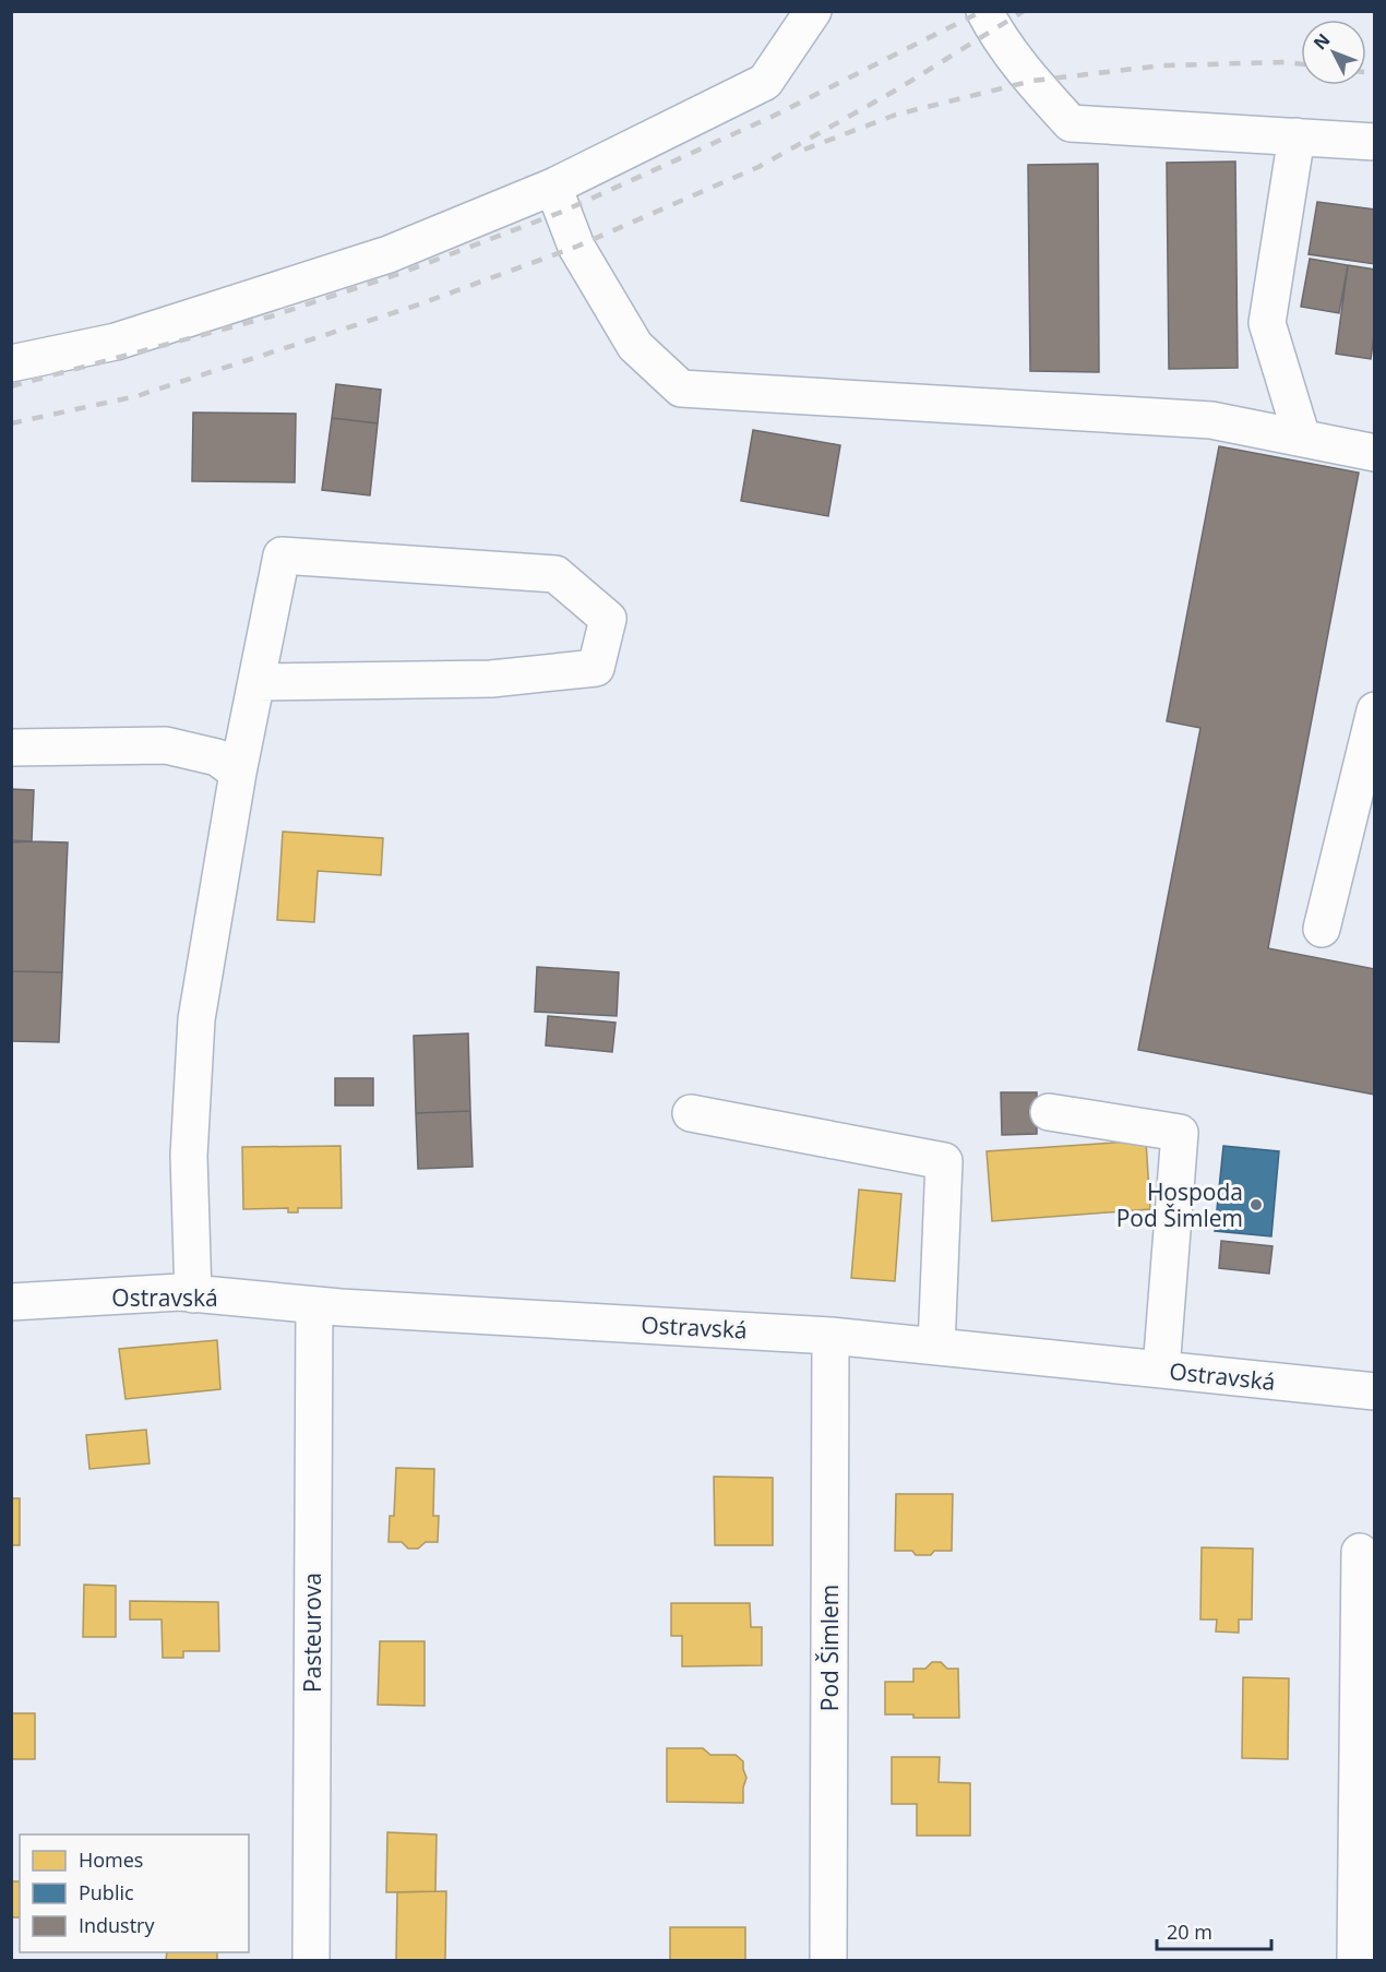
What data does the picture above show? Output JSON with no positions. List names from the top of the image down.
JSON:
{
  "streets": {
    "street": ["Ostravská", "Pasteurova", "Pod Šimlem"]
  },
  "crossings": [
    ["Ostravská", "Pasteurova"],
    ["Ostravská", "Pod Šimlem"]
  ],
  "places": ["Hospoda Pod Šimlem"],
  "legend": ["Homes", "Public", "Industry"],
  "scale_bar": "20 m",
  "north": "top left"
}
